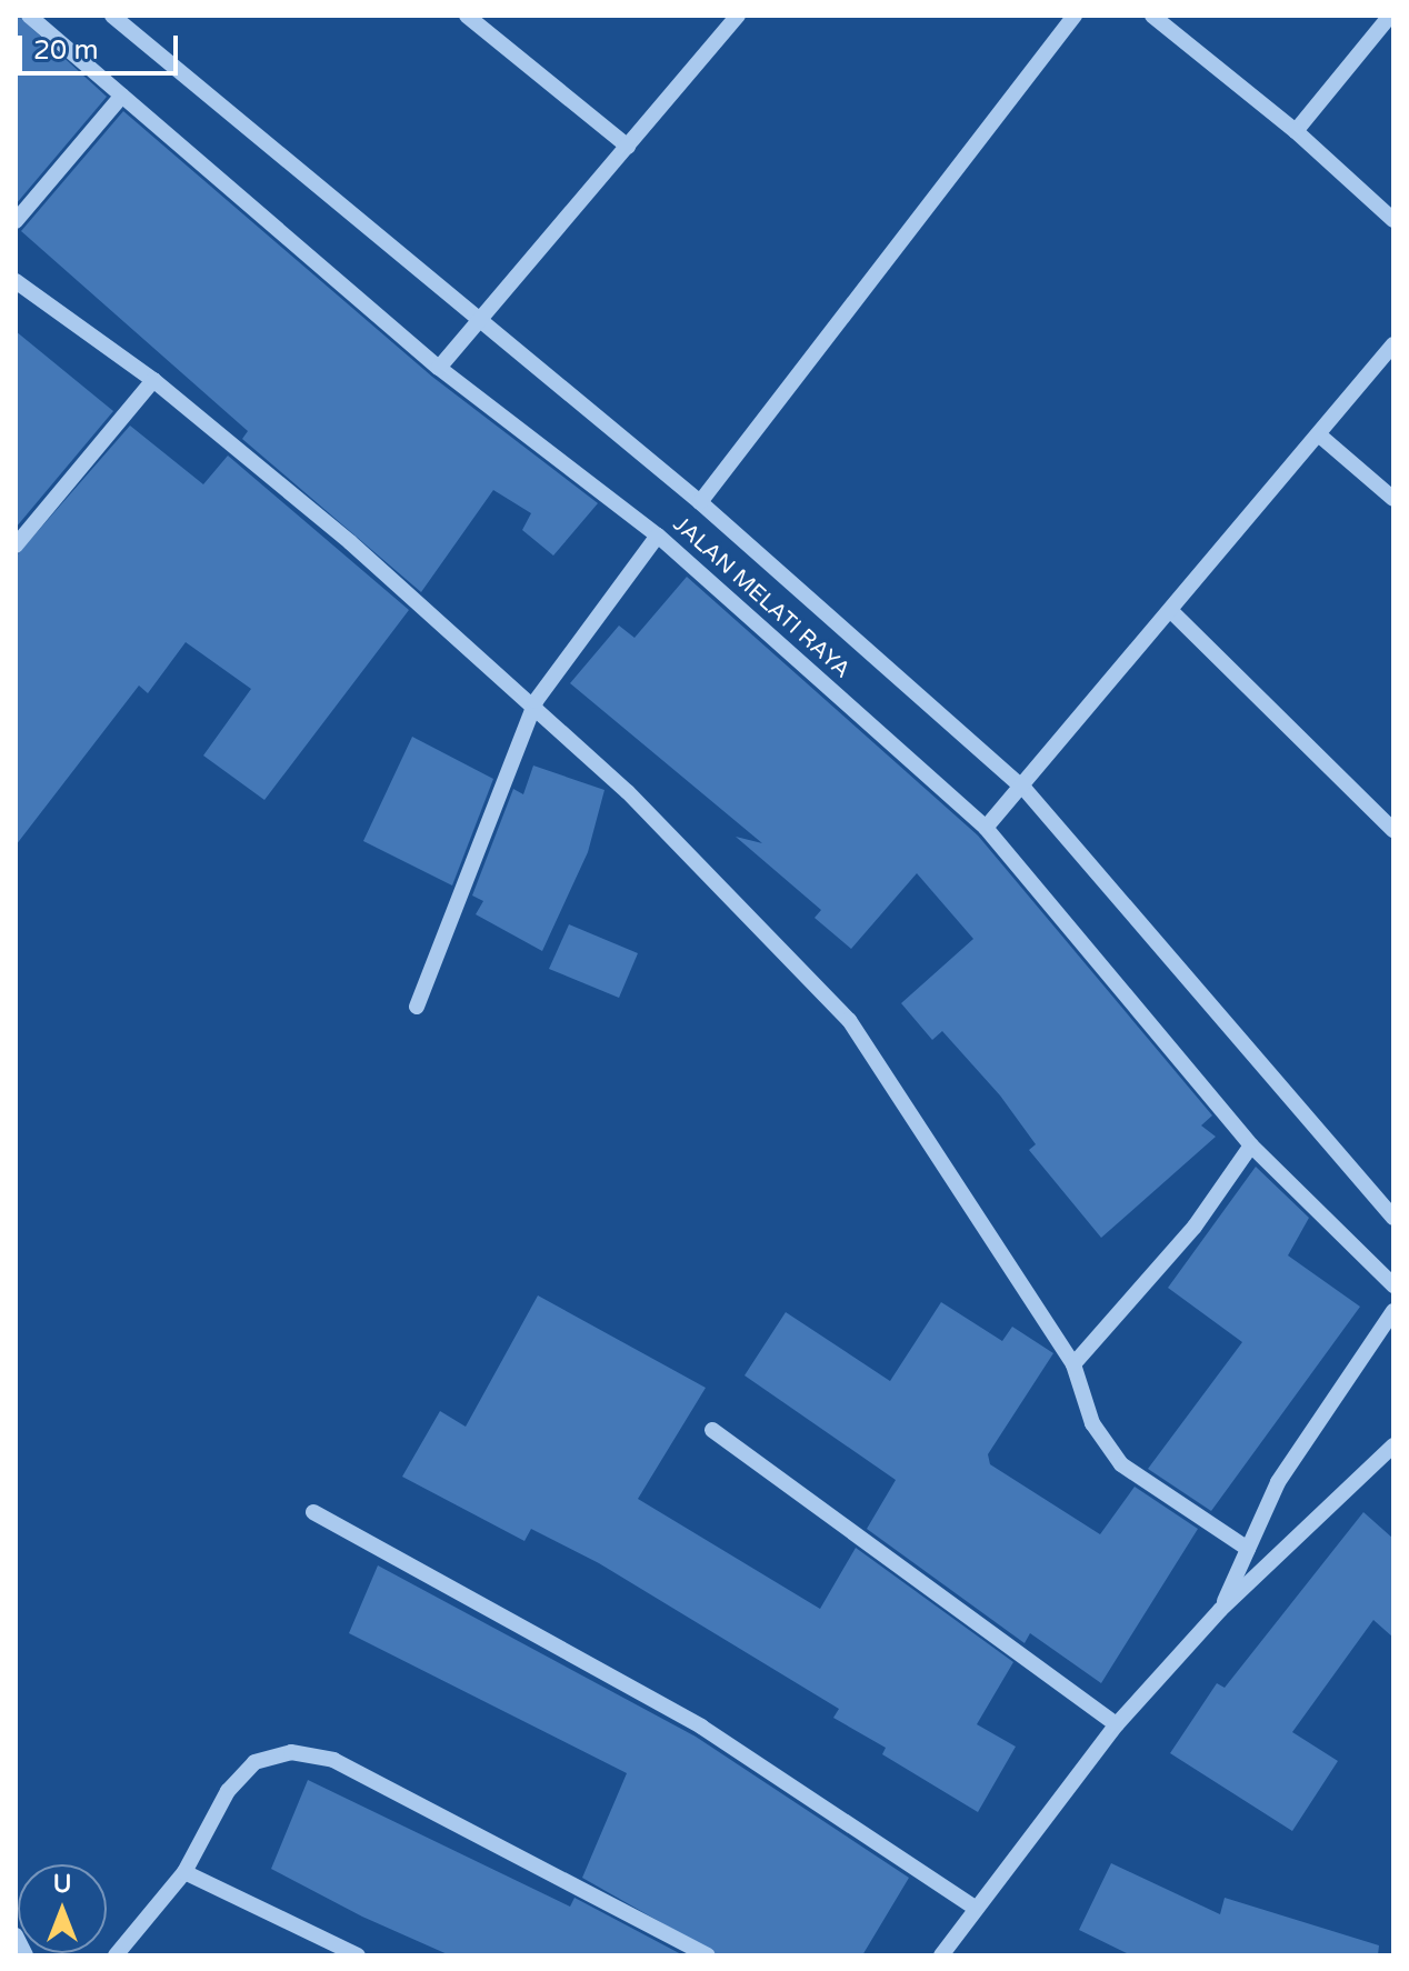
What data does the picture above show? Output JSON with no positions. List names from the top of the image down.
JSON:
{
  "streets": {
    "street": ["JALAN MELATI RAYA"]
  },
  "scale_bar": "20 m",
  "north": "top"
}
